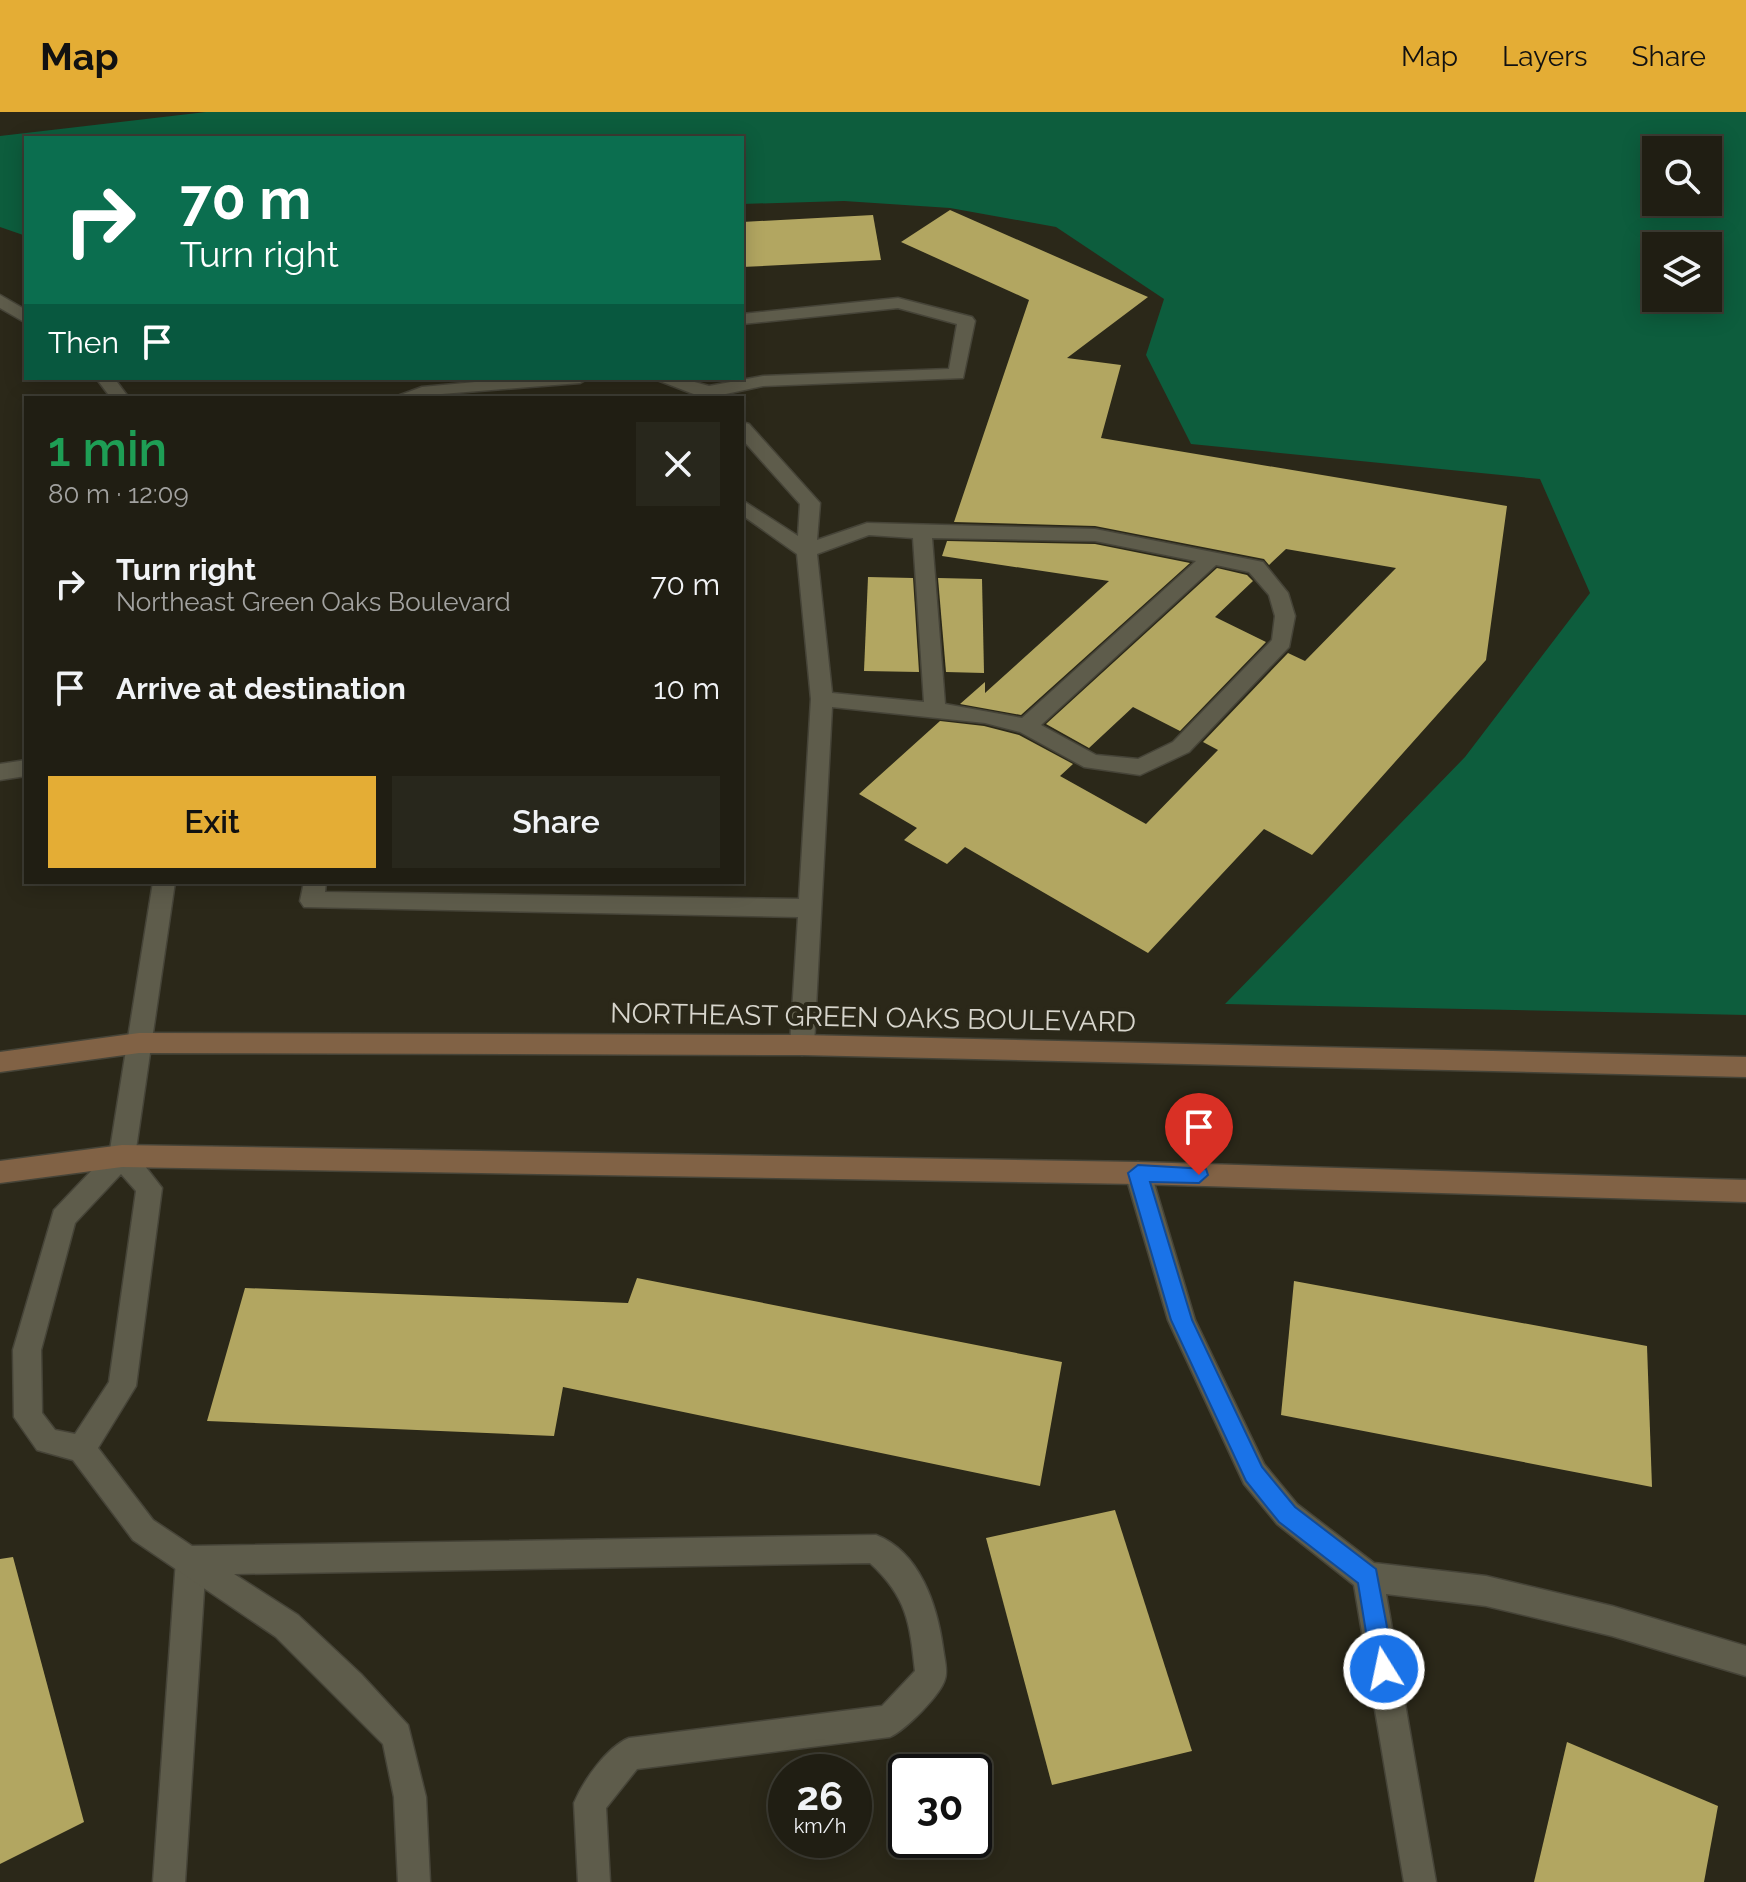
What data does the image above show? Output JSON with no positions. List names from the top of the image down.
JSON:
{
  "streets": {
    "main road": ["NORTHEAST GREEN OAKS BOULEVARD"]
  },
  "page": {
    "header": "Map",
    "nav": ["Map", "Layers", "Share"],
    "turn": ["70 m", "Turn right"],
    "then": "Then",
    "heading": ["1 min", "80 m · 12:09"],
    "list": [
      {
        "name": "Turn right",
        "note": "Northeast Green Oaks Boulevard",
        "value": "70 m"
      },
      {
        "name": "Arrive at destination",
        "value": "10 m"
      }
    ],
    "buttons": ["Exit", "Share"],
    "speed": "26 km/h",
    "limit": "30"
  }
}
